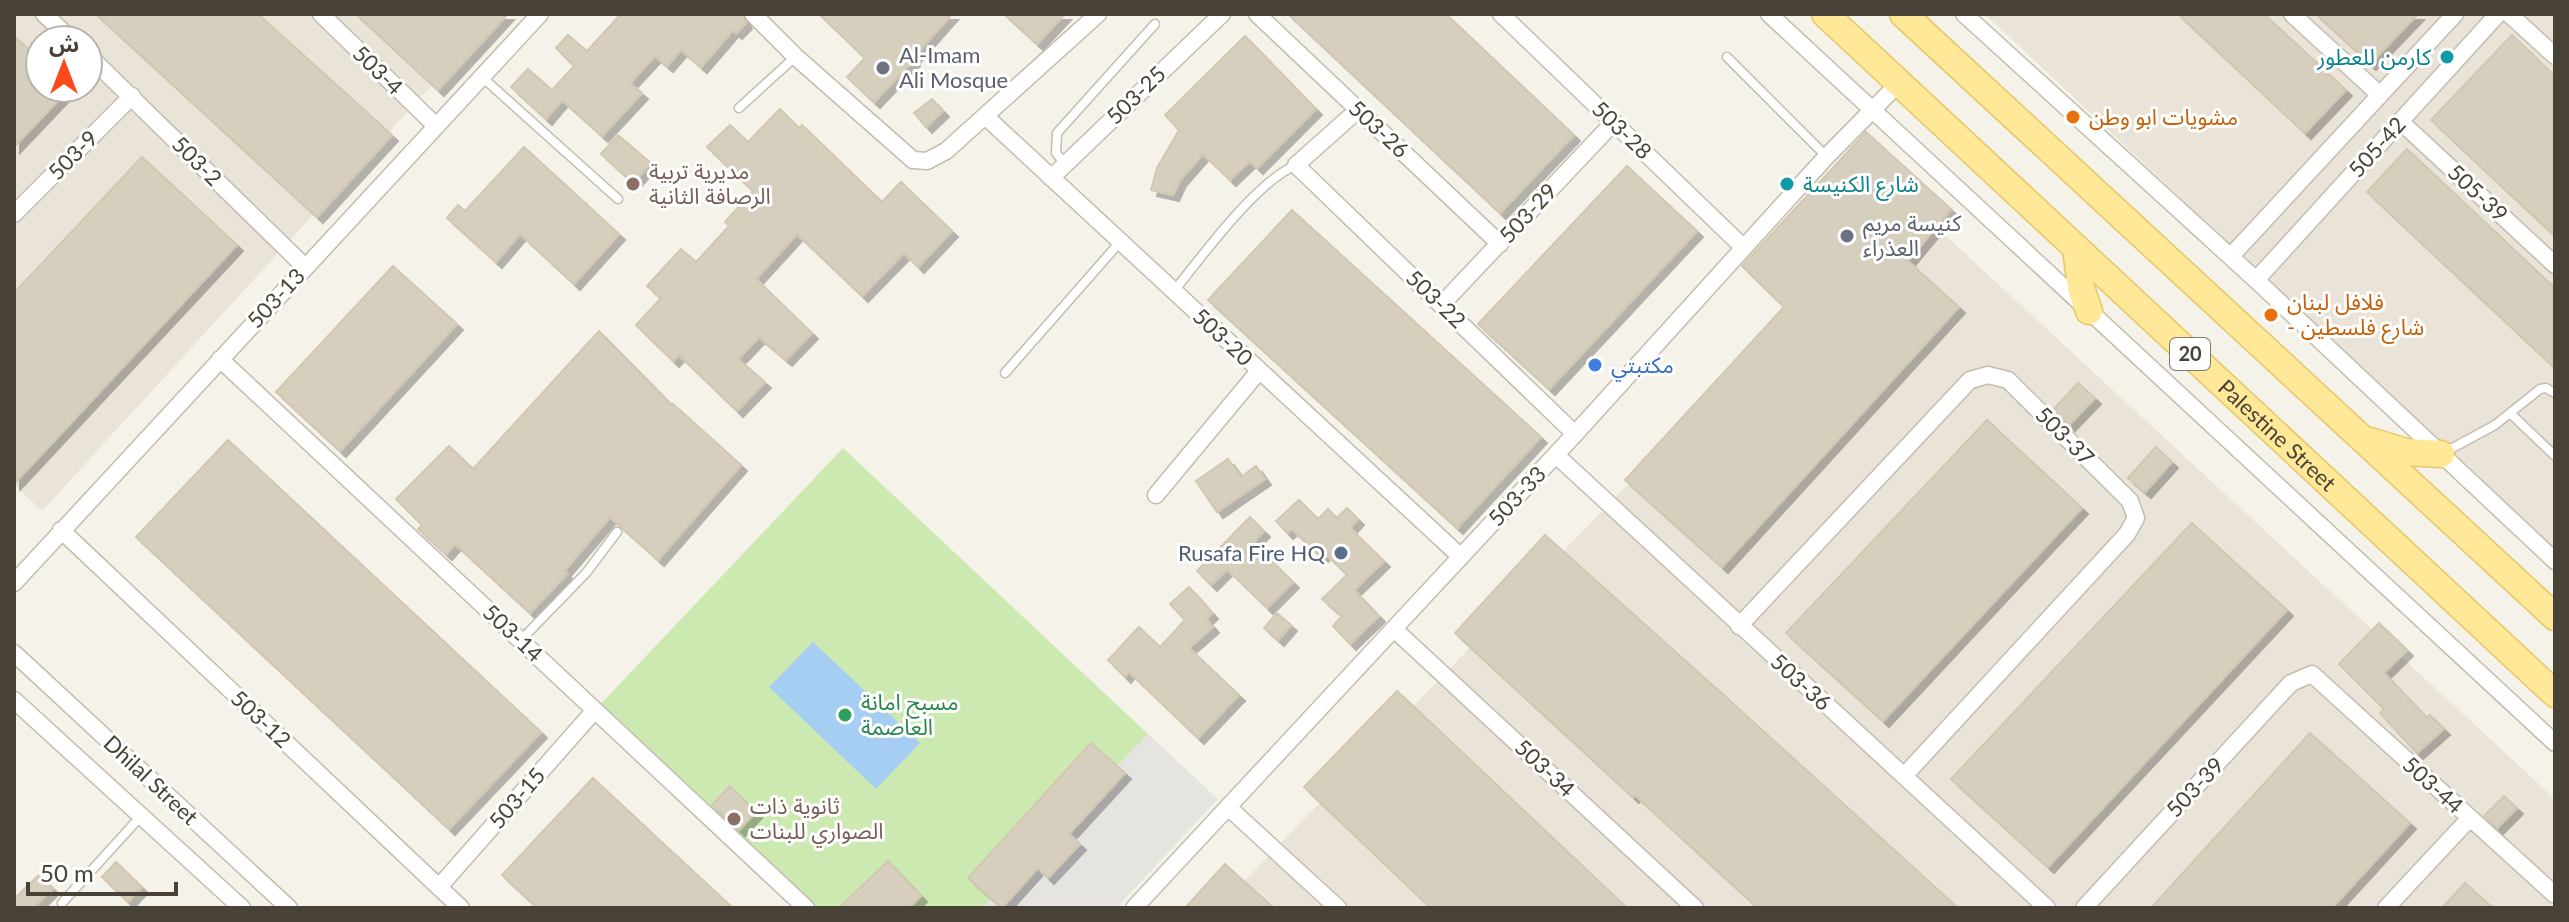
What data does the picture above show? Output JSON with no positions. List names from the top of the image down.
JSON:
{
  "streets": {
    "main road": ["20", "Palestine Street"],
    "street": [
      "503-4",
      "503-25",
      "503-26",
      "503-28",
      "505-42",
      "503-9",
      "503-2",
      "505-39",
      "503-29",
      "503-13",
      "503-22",
      "503-20",
      "503-37",
      "503-33",
      "503-14",
      "503-36",
      "503-12",
      "503-34",
      "Dhilal Street",
      "503-44",
      "503-39",
      "503-15"
    ]
  },
  "crossings": [
    ["503-4", "503-13"],
    ["503-25", "503-20"],
    ["503-26", "503-29"],
    ["503-28", "503-29"],
    ["503-28", "503-33"],
    ["505-42", "505-39"],
    ["503-9", "503-2"],
    ["503-2", "503-13"],
    ["503-29", "503-22"],
    ["503-13", "503-14"],
    ["503-13", "503-12"],
    ["503-22", "503-33"],
    ["503-20", "503-33"],
    ["503-37", "503-36"],
    ["Palestine Street", "503-33"],
    ["503-33", "503-36"],
    ["503-33", "503-34"],
    ["503-14", "503-15"],
    ["503-12", "503-15"],
    ["503-44", "503-39"]
  ],
  "places": [
    "كارمن للعطور",
    "Al-Imam Ali Mosque",
    "مشويات ابو وطن",
    "مديرية تربية الرصافة الثانية",
    "شارع الكنيسة",
    "كنيسة مريم العذراء",
    "فلافل لبنان - شارع فلسطين",
    "مكتبتي",
    "Rusafa Fire HQ",
    "مسبح امانة العاصمة",
    "ثانوية ذات الصواري للبنات"
  ],
  "scale_bar": "50 m",
  "north": "top"
}
